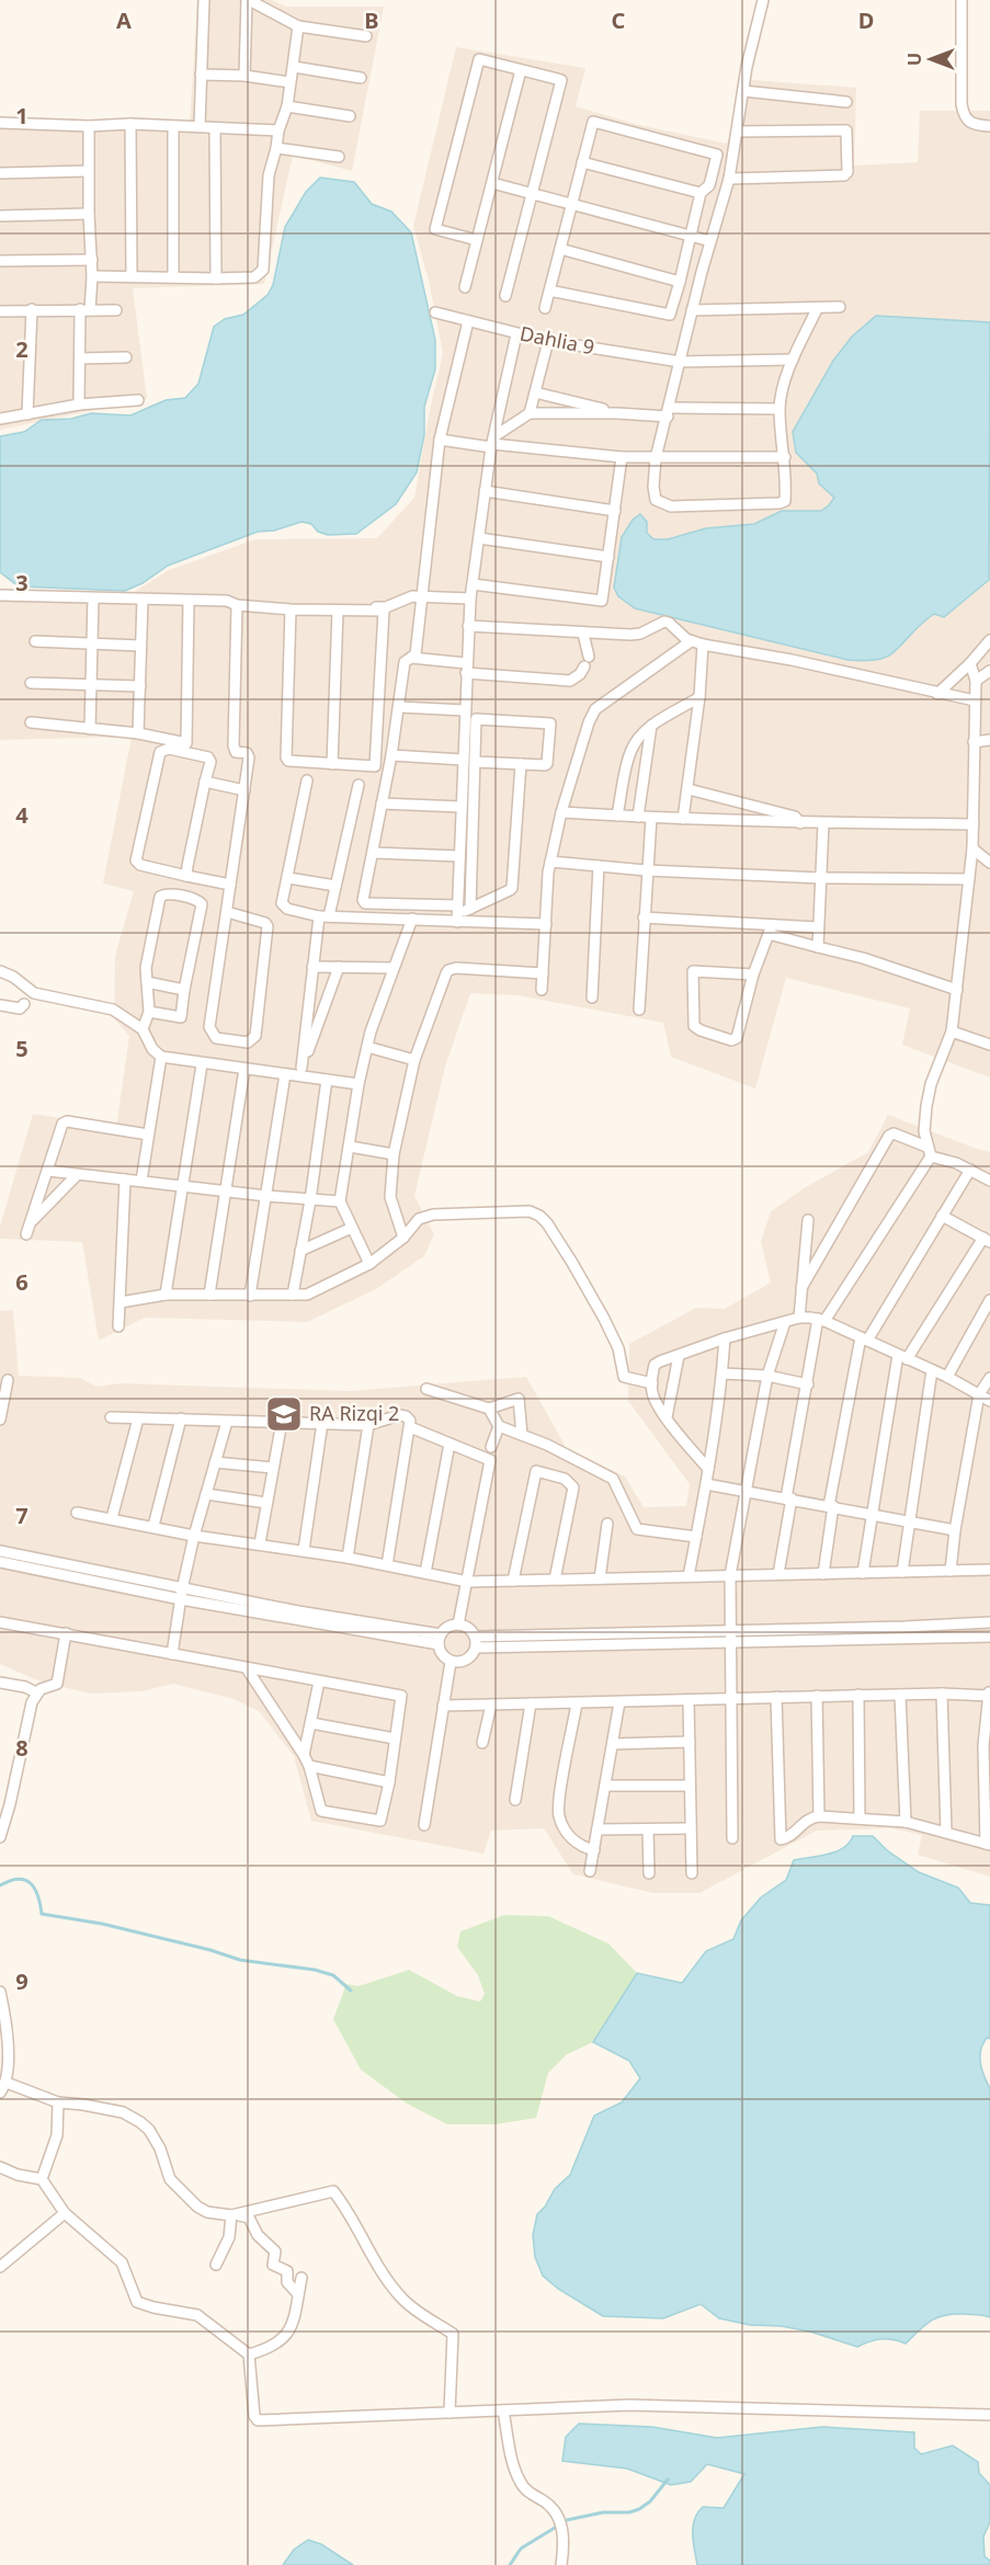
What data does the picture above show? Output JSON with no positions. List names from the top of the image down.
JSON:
{
  "streets": {
    "street": ["Dahlia 9"]
  },
  "places": {
    "school or university": ["RA Rizqi 2"]
  },
  "north": "left",
  "grid": {
    "columns": [
      "A",
      "B",
      "C",
      "D"
    ],
    "rows": [
      "1",
      "2",
      "3",
      "4",
      "5",
      "6",
      "7",
      "8",
      "9"
    ]
  }
}
